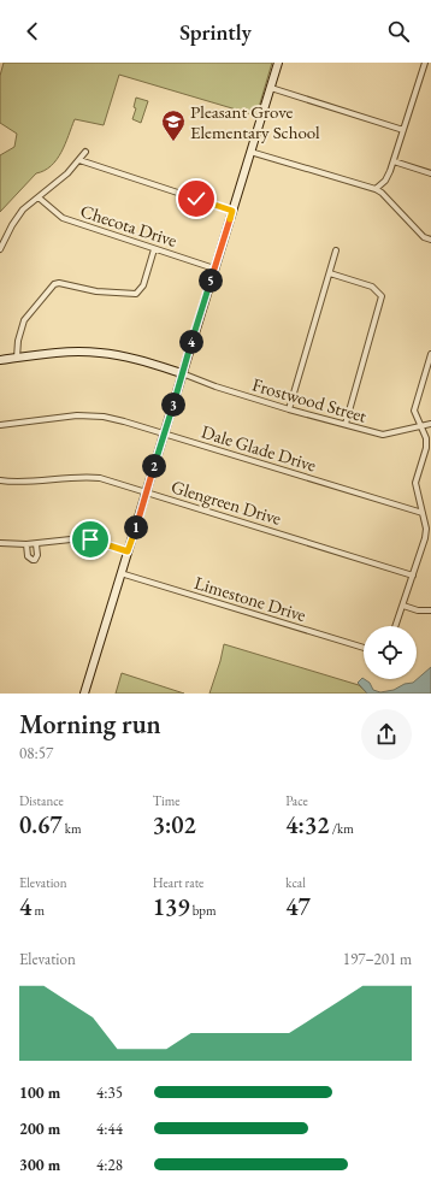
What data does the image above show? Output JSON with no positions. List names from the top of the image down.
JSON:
{
  "streets": {
    "street": [
      "Checota Drive",
      "Frostwood Street",
      "Dale Glade Drive",
      "Glengreen Drive",
      "Limestone Drive"
    ]
  },
  "places": {
    "school or university": ["Pleasant Grove Elementary School"]
  },
  "page": {
    "header": "Sprintly",
    "pins": [
      "5",
      "4",
      "3",
      "2",
      "1"
    ],
    "heading": ["Morning run", "08:57"],
    "stats": [
      ["Distance", "0.67 km"],
      ["Time", "3:02"],
      ["Pace", "4:32 /km"],
      ["Elevation", "4 m"],
      ["Heart rate", "139 bpm"],
      ["kcal", "47"]
    ],
    "chart": ["Elevation", "197–201 m"],
    "list": [
      {
        "name": "100 m",
        "note": "4:35"
      },
      {
        "name": "200 m",
        "note": "4:44"
      },
      {
        "name": "300 m",
        "note": "4:28"
      }
    ]
  }
}
